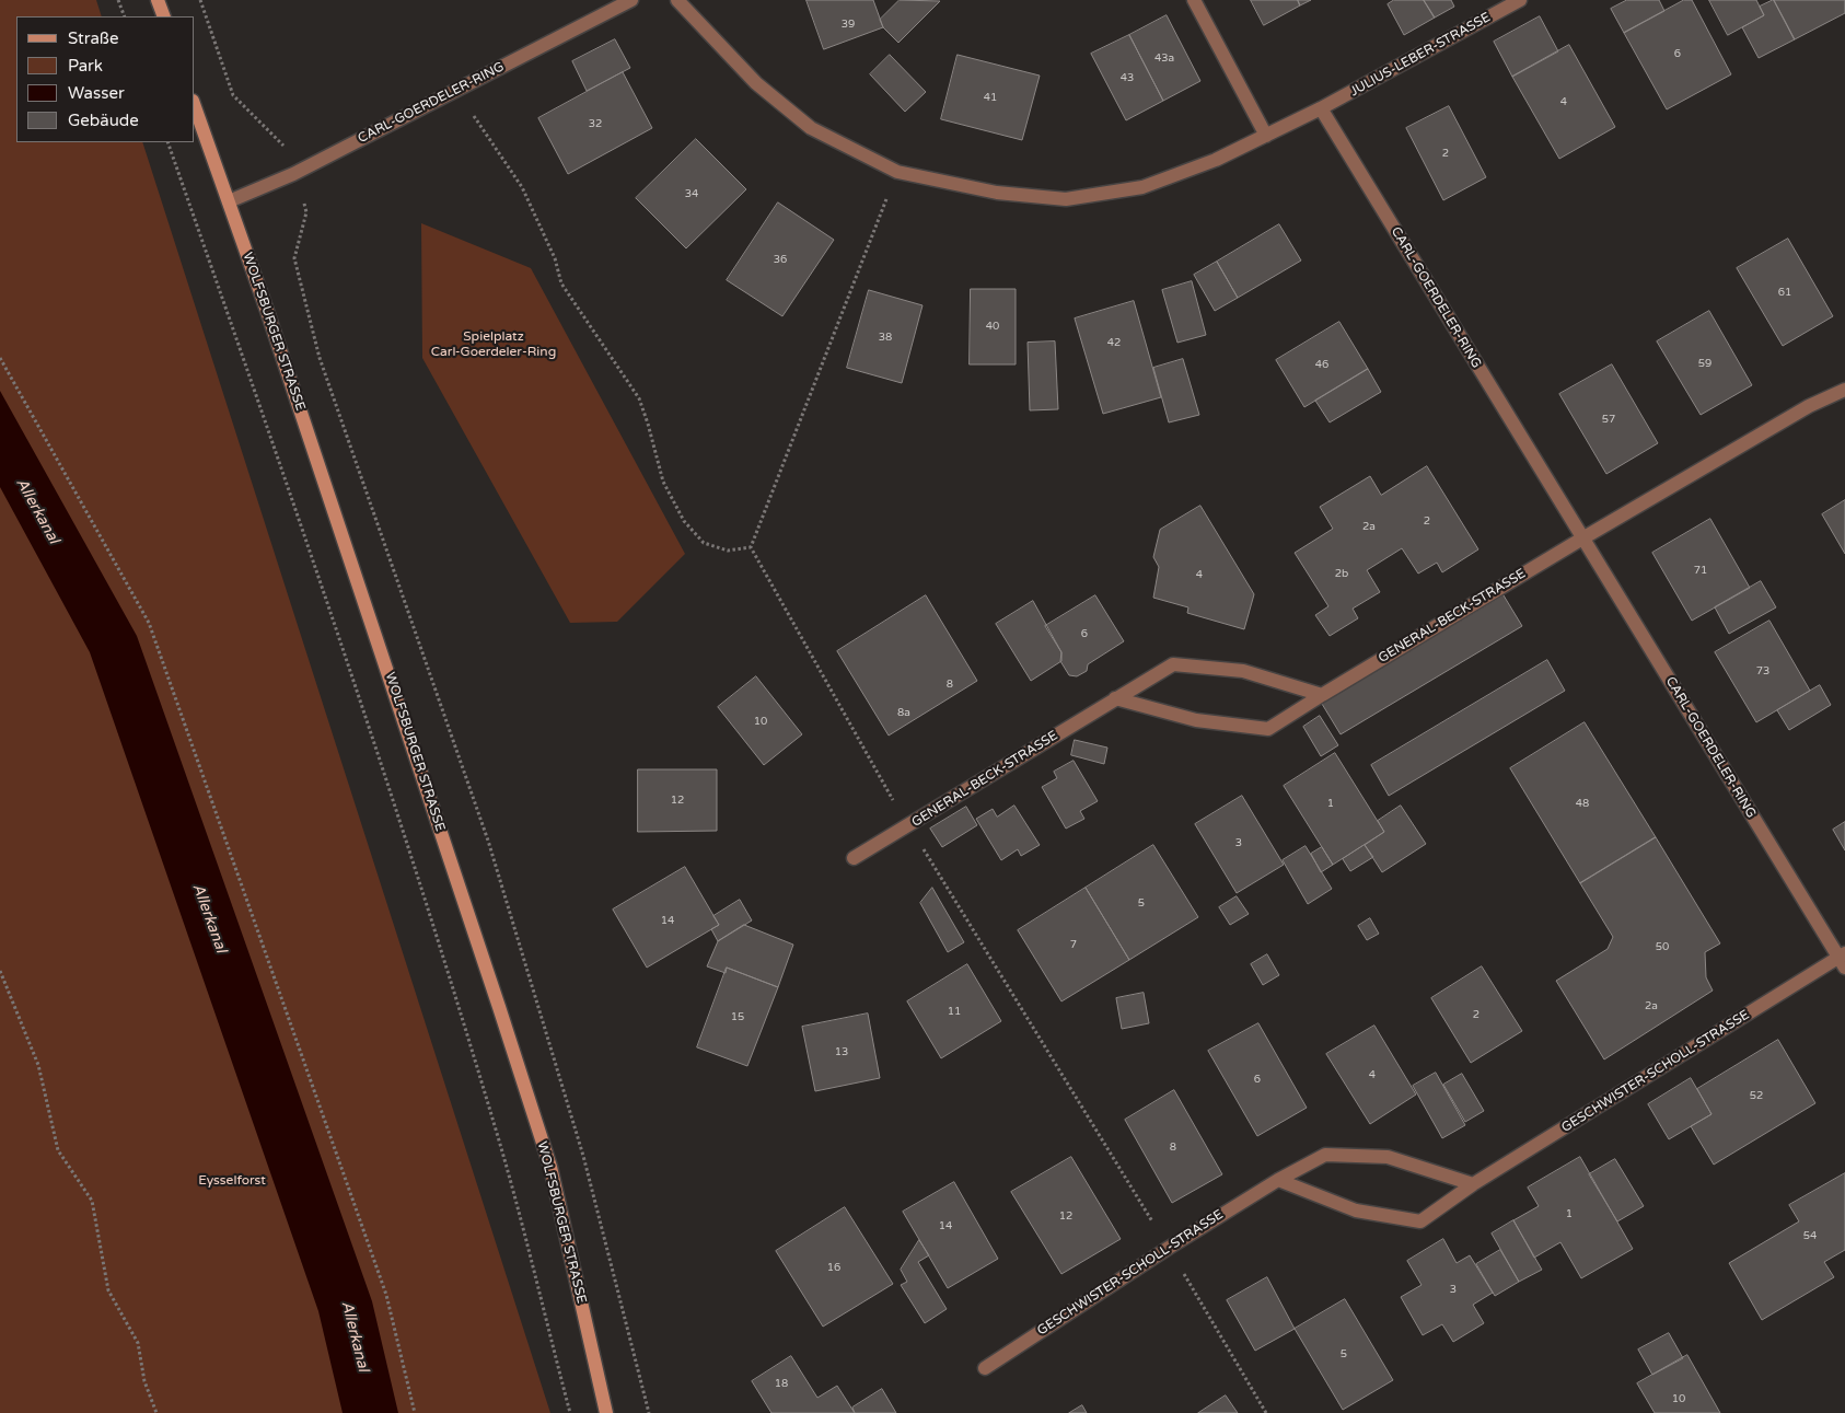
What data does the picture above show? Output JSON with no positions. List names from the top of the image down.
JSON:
{
  "streets": {
    "street": [
      "JULIUS-LEBER-STRASSE",
      "CARL-GOERDELER-RING",
      "WOLFSBURGER STRASSE",
      "GENERAL-BECK-STRASSE",
      "GESCHWISTER-SCHOLL-STRASSE"
    ]
  },
  "crossings": [
    ["JULIUS-LEBER-STRASSE", "CARL-GOERDELER-RING"],
    ["CARL-GOERDELER-RING", "WOLFSBURGER STRASSE"],
    ["CARL-GOERDELER-RING", "GENERAL-BECK-STRASSE"],
    ["CARL-GOERDELER-RING", "GESCHWISTER-SCHOLL-STRASSE"]
  ],
  "water": ["Allerkanal"],
  "parks": ["Spielplatz Carl-Goerdeler-Ring", "Eysselforst"],
  "house_numbers": [
    "39",
    "6",
    "43a",
    "43",
    "41",
    "4",
    "32",
    "2",
    "34",
    "36",
    "61",
    "40",
    "38",
    "42",
    "59",
    "46",
    "57",
    "2",
    "2a",
    "71",
    "2b",
    "4",
    "6",
    "73",
    "8",
    "8a",
    "10",
    "12",
    "1",
    "48",
    "3",
    "5",
    "14",
    "7",
    "50",
    "2a",
    "11",
    "2",
    "15",
    "13",
    "4",
    "6",
    "52",
    "8",
    "1",
    "12",
    "14",
    "54",
    "16",
    "3",
    "5",
    "18",
    "10"
  ],
  "legend": [
    "Straße",
    "Park",
    "Wasser",
    "Gebäude"
  ]
}
